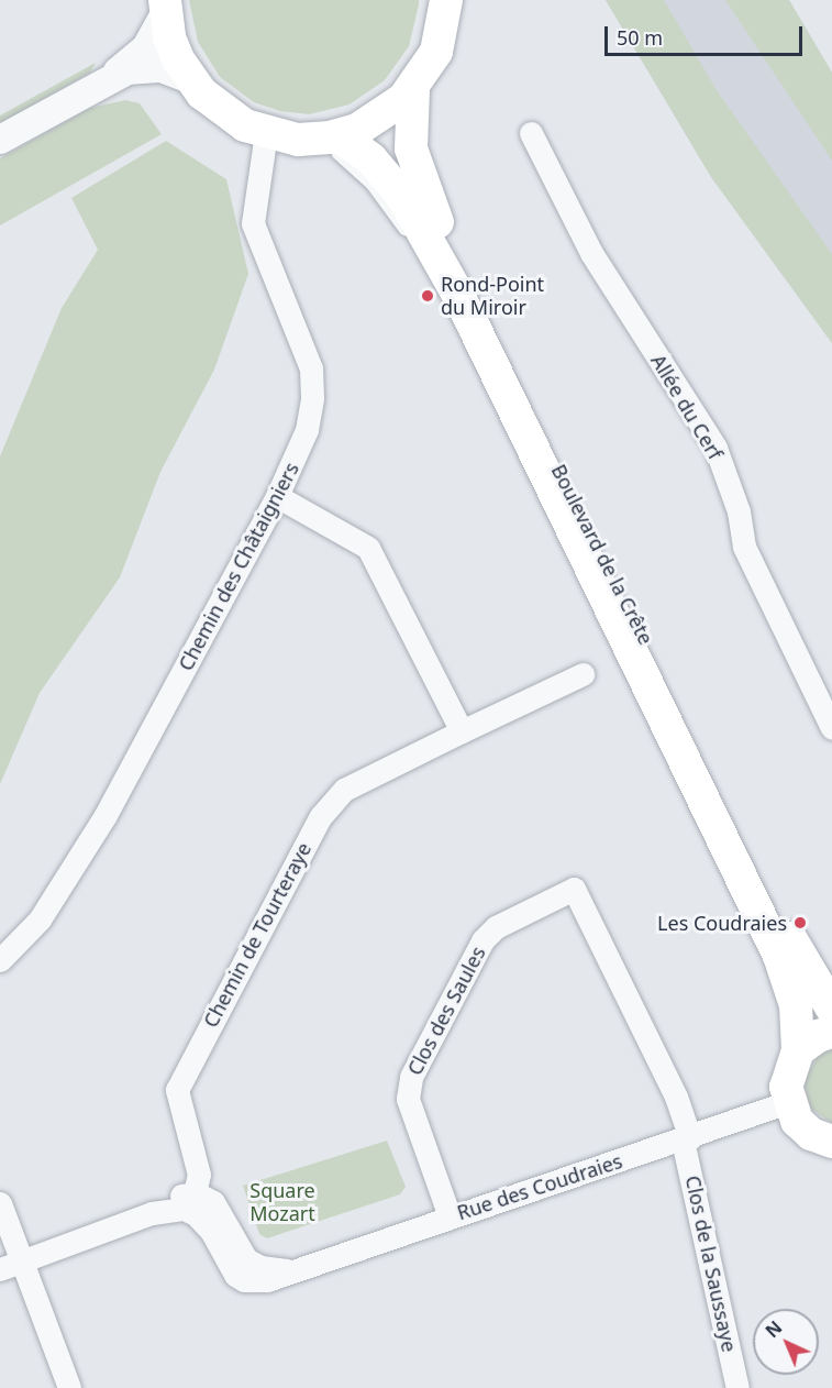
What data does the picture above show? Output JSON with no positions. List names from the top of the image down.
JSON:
{
  "streets": {
    "main road": ["Boulevard de la Crête"],
    "street": [
      "Allée du Cerf",
      "Chemin des Châtaigniers",
      "Chemin de Tourteraye",
      "Clos des Saules",
      "Rue des Coudraies",
      "Clos de la Saussaye"
    ]
  },
  "crossings": [
    ["Boulevard de la Crête", "Rue des Coudraies"],
    ["Chemin de Tourteraye", "Rue des Coudraies"],
    ["Clos des Saules", "Rue des Coudraies"],
    ["Clos des Saules", "Clos de la Saussaye"],
    ["Rue des Coudraies", "Clos de la Saussaye"]
  ],
  "parks": ["Square Mozart"],
  "places": ["Rond-Point du Miroir", "Les Coudraies"],
  "scale_bar": "50 m",
  "north": "top left"
}
